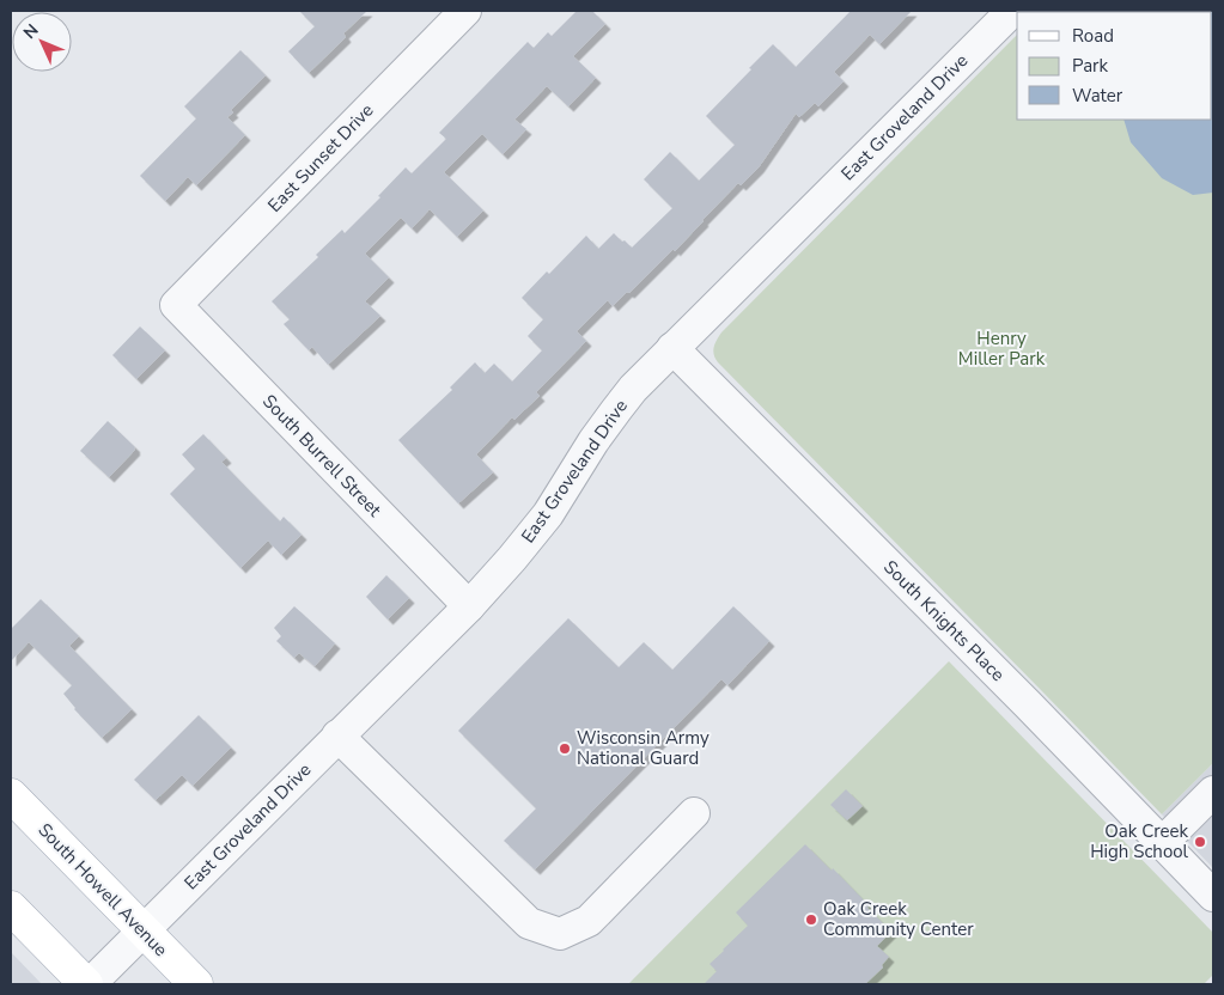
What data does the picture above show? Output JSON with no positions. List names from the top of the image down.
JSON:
{
  "streets": {
    "main road": ["South Howell Avenue"],
    "street": [
      "East Groveland Drive",
      "East Sunset Drive",
      "South Burrell Street",
      "South Knights Place"
    ]
  },
  "crossings": [
    ["East Groveland Drive", "South Burrell Street"],
    ["East Groveland Drive", "South Knights Place"],
    ["East Groveland Drive", "South Howell Avenue"],
    ["East Sunset Drive", "South Burrell Street"]
  ],
  "parks": ["Henry Miller Park"],
  "places": ["Wisconsin Army National Guard", "Oak Creek High School", "Oak Creek Community Center"],
  "legend": ["Road", "Park", "Water"],
  "north": "top left"
}
